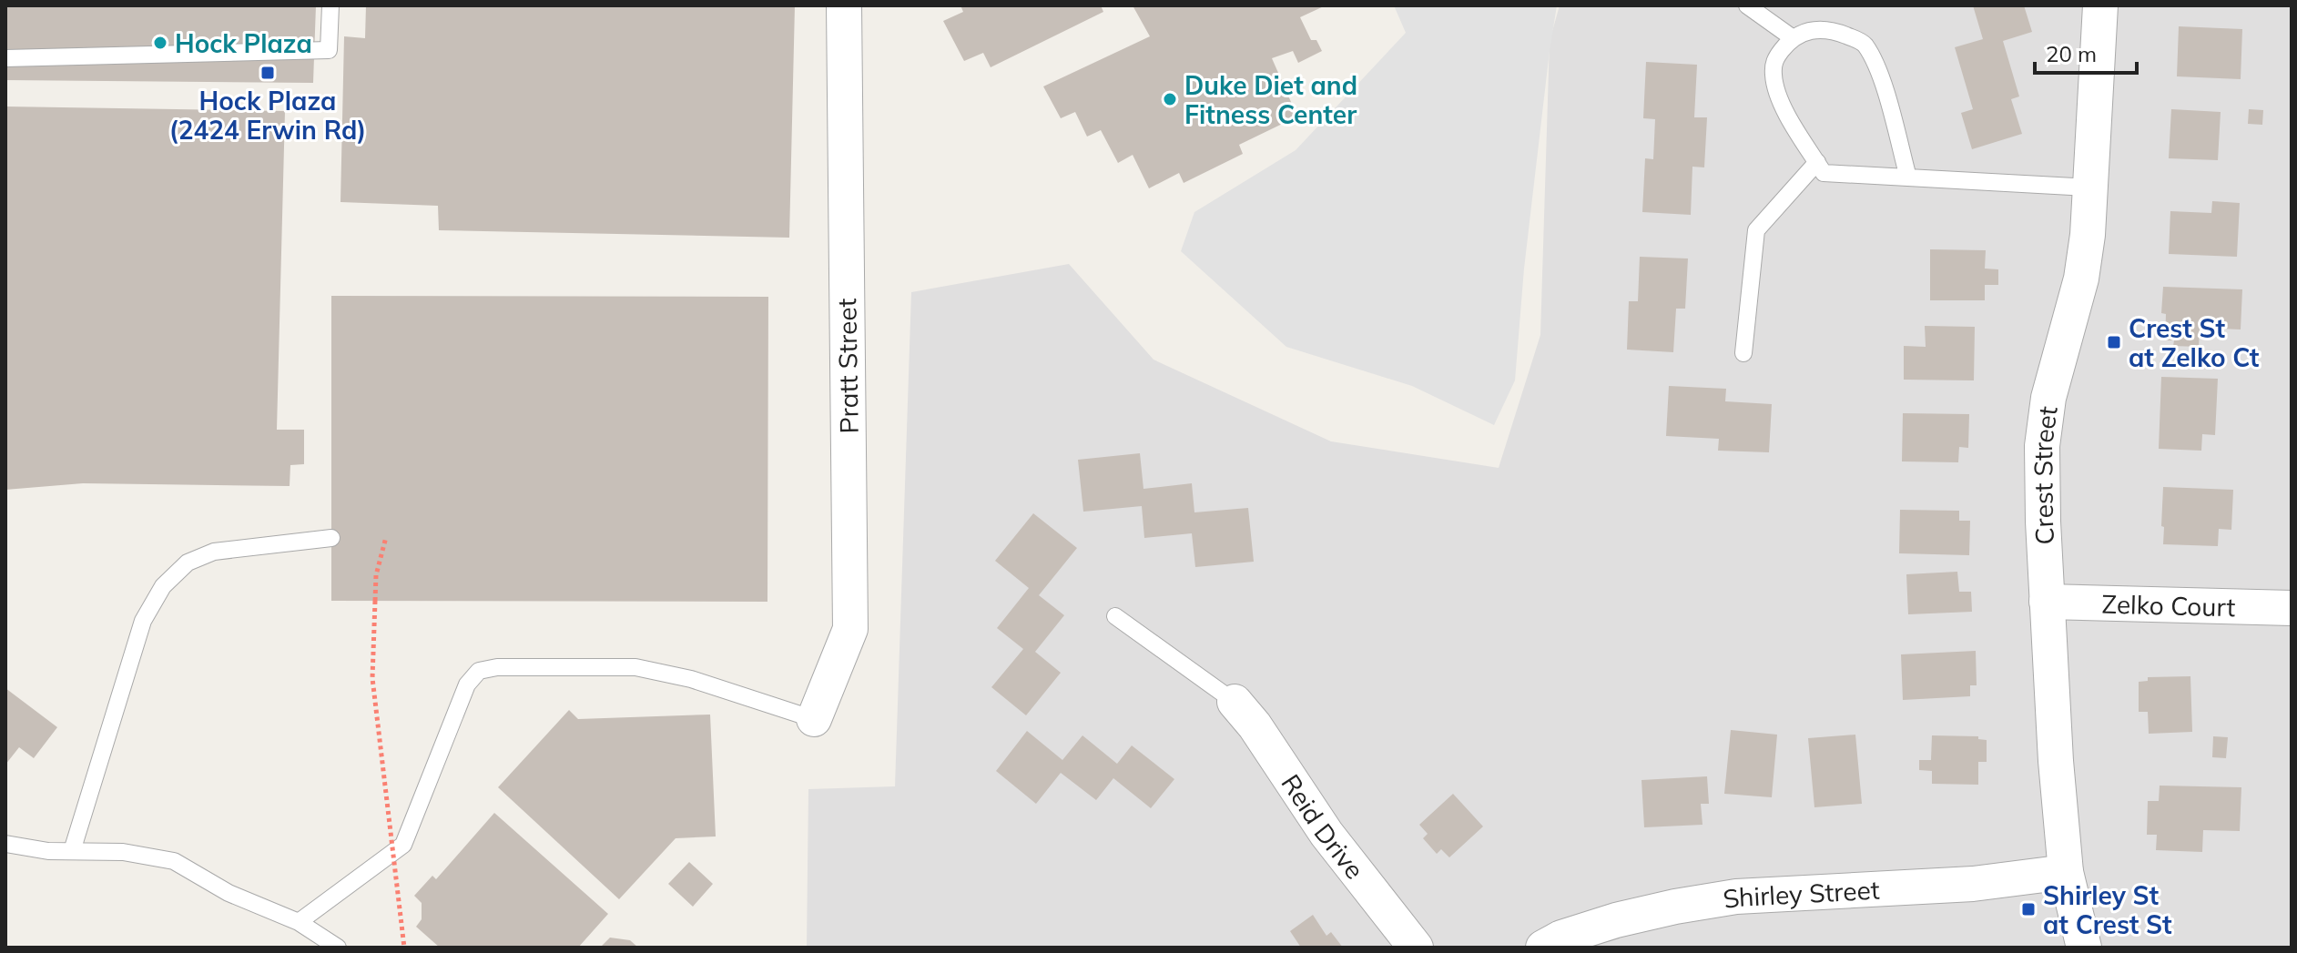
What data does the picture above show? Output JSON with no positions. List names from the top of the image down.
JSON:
{
  "streets": {
    "street": [
      "Pratt Street",
      "Crest Street",
      "Zelko Court",
      "Reid Drive",
      "Shirley Street"
    ]
  },
  "crossings": [
    ["Crest Street", "Zelko Court"],
    ["Crest Street", "Shirley Street"]
  ],
  "places": {
    "other": ["Hock Plaza", "Duke Diet and Fitness Center"],
    "transit": ["Hock Plaza (2424 Erwin Rd)", "Crest St at Zelko Ct", "Shirley St at Crest St"]
  },
  "scale_bar": "20 m"
}
